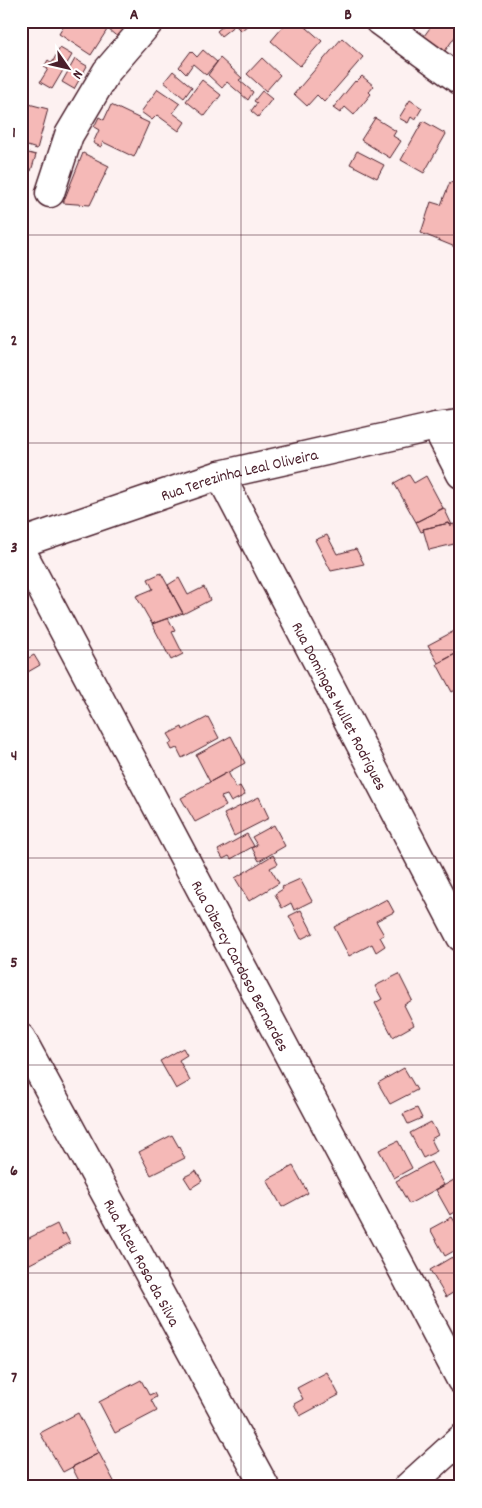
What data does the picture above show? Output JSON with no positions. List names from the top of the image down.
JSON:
{
  "streets": {
    "street": [
      "Rua Terezinha Leal Oliveira",
      "Rua Domingas Mullet Rodrigues",
      "Rua Oibercy Cardoso Bernardes",
      "Rua Alceu Rosa da Silva"
    ]
  },
  "crossings": [
    ["Rua Terezinha Leal Oliveira", "Rua Domingas Mullet Rodrigues"]
  ],
  "north": "bottom right",
  "grid": {
    "columns": ["A", "B"],
    "rows": [
      "1",
      "2",
      "3",
      "4",
      "5",
      "6",
      "7"
    ]
  }
}
